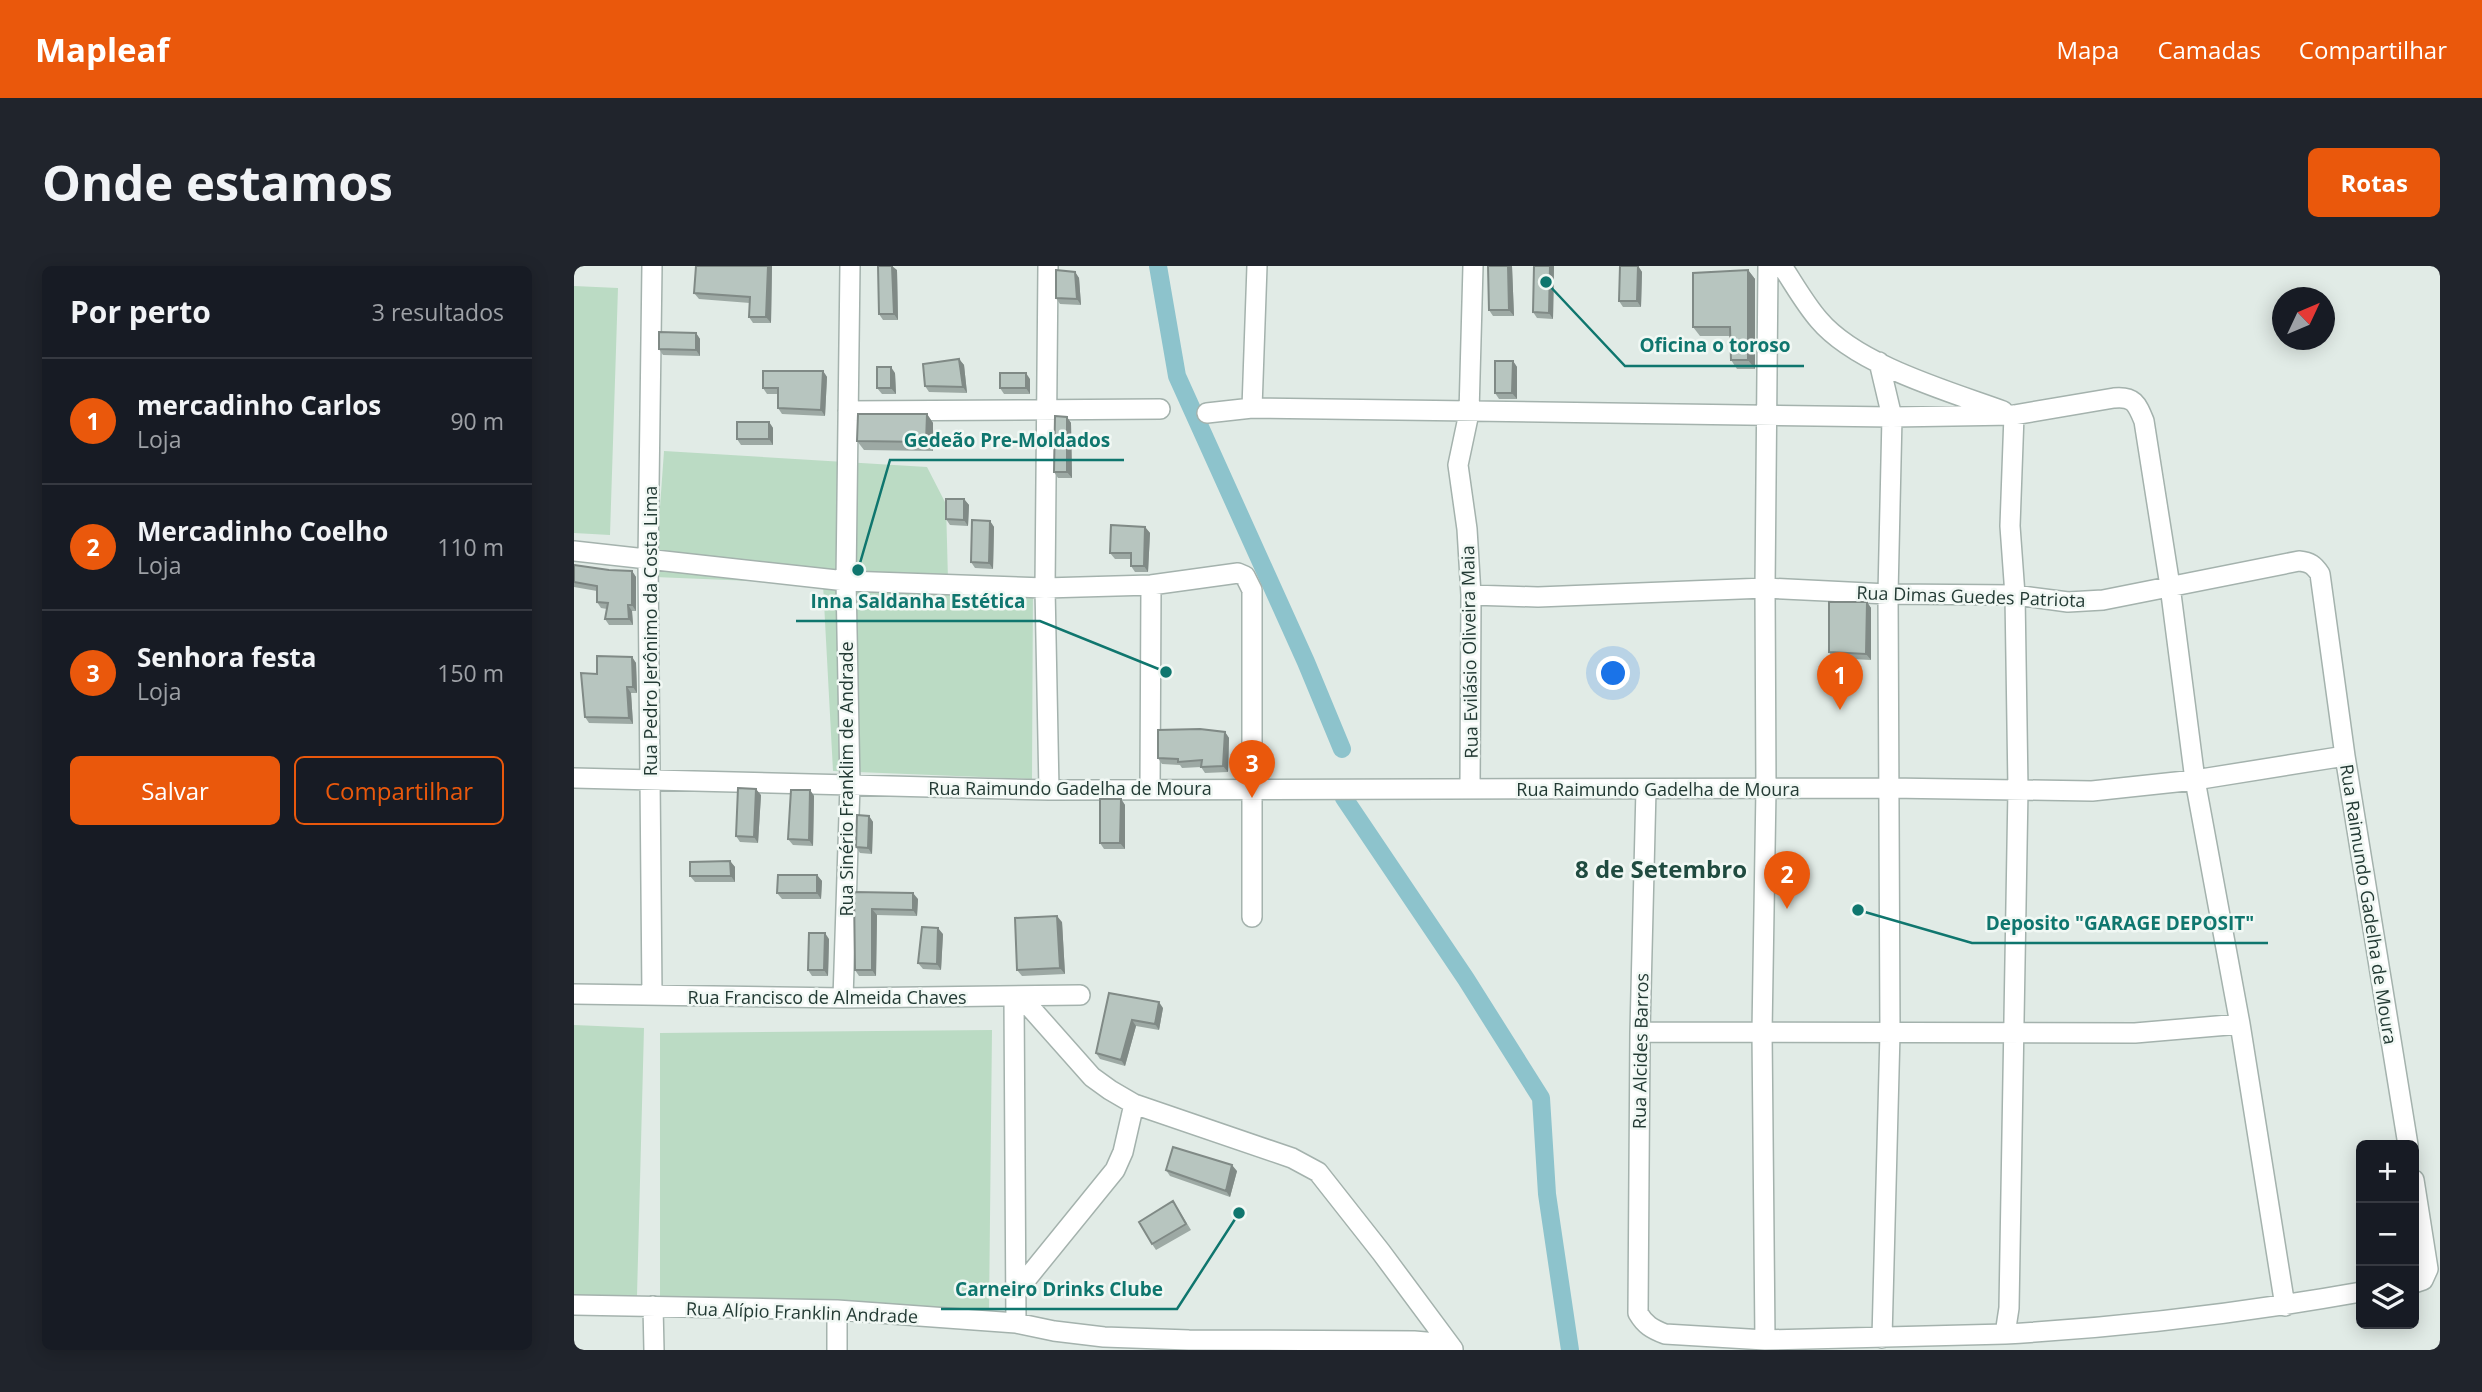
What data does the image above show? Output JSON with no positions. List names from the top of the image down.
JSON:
{
  "streets": {
    "street": [
      "Rua Dimas Guedes Patriota",
      "Rua Pedro Jerônimo da Costa Lima",
      "Rua Evilásio Oliveira Maia",
      "Rua Sinério Franklim de Andrade",
      "Rua Raimundo Gadelha de Moura",
      "Rua Francisco de Almeida Chaves",
      "Rua Alcides Barros",
      "Rua Alípio Franklin Andrade"
    ]
  },
  "crossings": [
    ["Rua Dimas Guedes Patriota", "Rua Evilásio Oliveira Maia"],
    ["Rua Dimas Guedes Patriota", "Rua Raimundo Gadelha de Moura"],
    ["Rua Pedro Jerônimo da Costa Lima", "Rua Raimundo Gadelha de Moura"],
    ["Rua Pedro Jerônimo da Costa Lima", "Rua Francisco de Almeida Chaves"],
    ["Rua Evilásio Oliveira Maia", "Rua Raimundo Gadelha de Moura"],
    ["Rua Sinério Franklim de Andrade", "Rua Raimundo Gadelha de Moura"],
    ["Rua Sinério Franklim de Andrade", "Rua Francisco de Almeida Chaves"],
    ["Rua Raimundo Gadelha de Moura", "Rua Alcides Barros"]
  ],
  "districts": ["8 de Setembro"],
  "places": [
    "Oficina o toroso",
    "Gedeão Pre-Moldados",
    "Inna Saldanha Estética",
    "Deposito \"GARAGE DEPOSIT\"",
    "Carneiro Drinks Clube"
  ],
  "north": "top right",
  "page": {
    "header": "Mapleaf",
    "nav": ["Mapa", "Camadas", "Compartilhar"],
    "buttons": [
      "Rotas",
      ["Salvar", "Compartilhar"]
    ],
    "title": "Onde estamos",
    "heading": ["Por perto", "3 resultados"],
    "list": [
      {
        "mark": "1",
        "name": "mercadinho Carlos",
        "note": "Loja",
        "value": "90 m"
      },
      {
        "mark": "2",
        "name": "Mercadinho Coelho",
        "note": "Loja",
        "value": "110 m"
      },
      {
        "mark": "3",
        "name": "Senhora festa",
        "note": "Loja",
        "value": "150 m"
      }
    ],
    "pins": ["1", "3", "2"],
    "map_buttons": ["+", "−"]
  }
}
